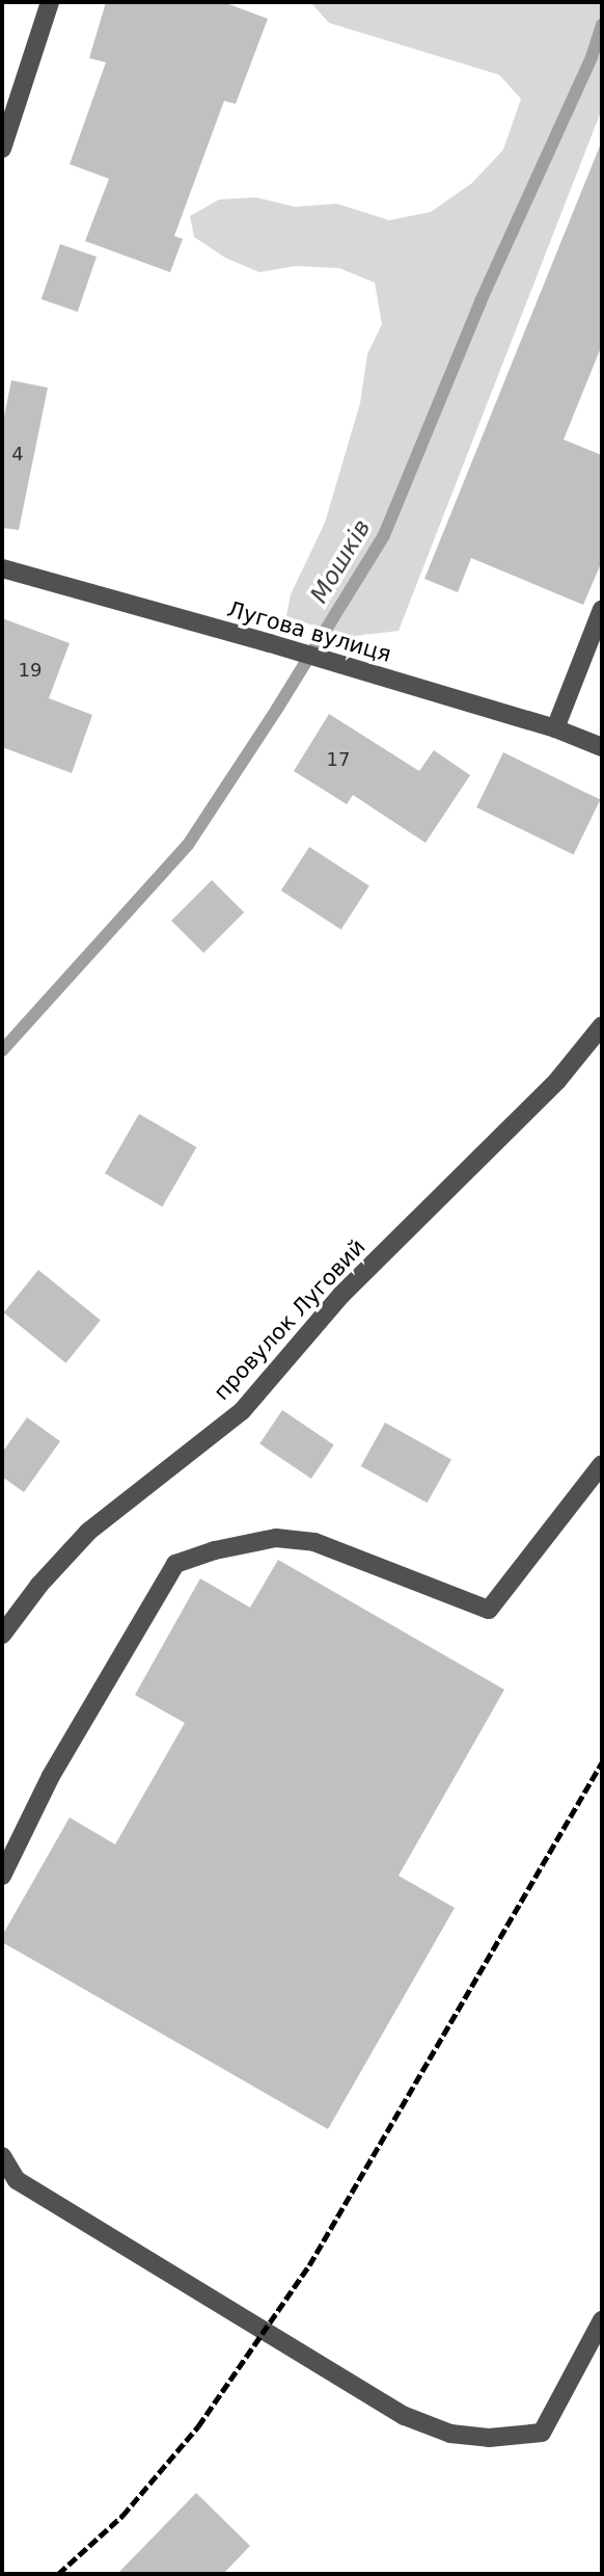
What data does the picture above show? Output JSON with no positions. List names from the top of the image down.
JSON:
{
  "streets": {
    "street": ["Лугова вулиця", "провулок Луговий"]
  },
  "water": ["Мошків"],
  "house_numbers": ["4", "19", "17"]
}
